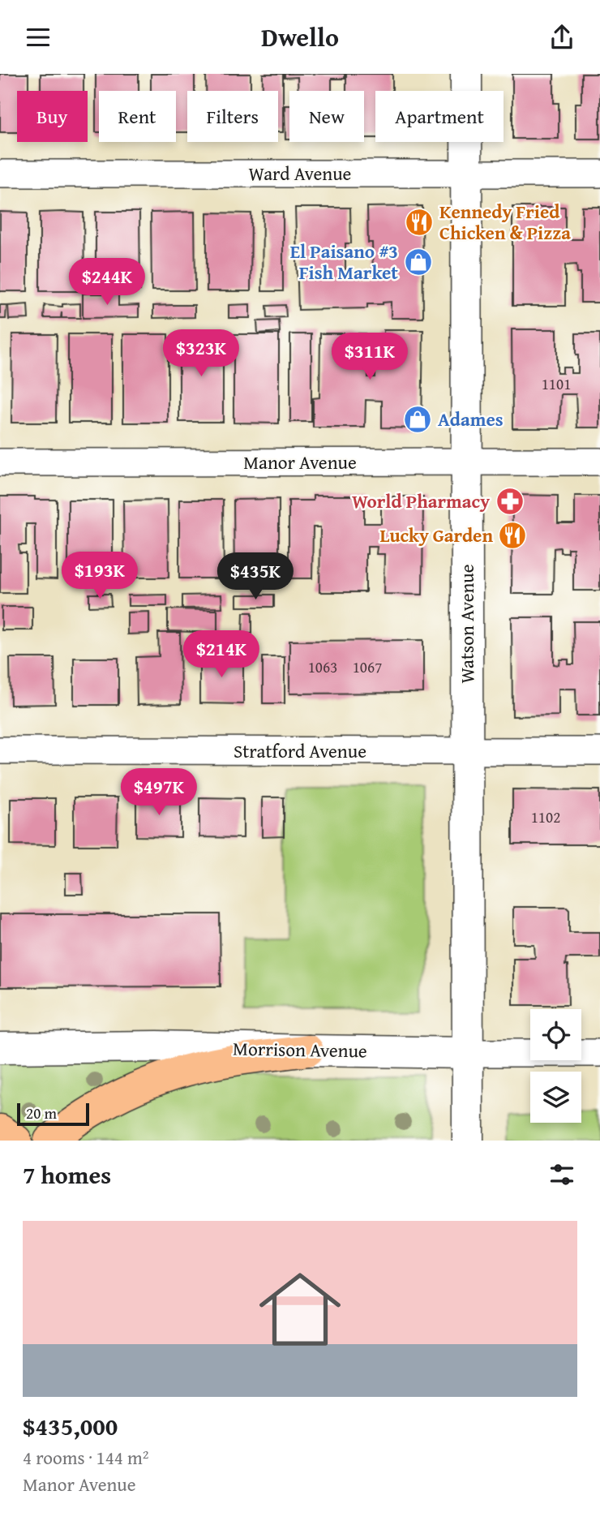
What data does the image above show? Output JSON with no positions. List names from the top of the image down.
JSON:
{
  "streets": {
    "street": [
      "Ward Avenue",
      "Manor Avenue",
      "Watson Avenue",
      "Stratford Avenue",
      "Morrison Avenue"
    ]
  },
  "crossings": [
    ["Ward Avenue", "Watson Avenue"],
    ["Manor Avenue", "Watson Avenue"],
    ["Watson Avenue", "Stratford Avenue"],
    ["Watson Avenue", "Morrison Avenue"]
  ],
  "places": {
    "restaurant": ["Kennedy Fried Chicken & Pizza", "Lucky Garden"],
    "shop": ["El Paisano #3 Fish Market", "Adames"],
    "pharmacy": ["World Pharmacy"]
  },
  "house_numbers": [
    "1101",
    "1063",
    "1067",
    "1102"
  ],
  "scale_bar": "20 m",
  "page": {
    "header": "Dwello",
    "chip": [
      "Buy",
      "Rent",
      "Filters",
      "New",
      "Apartment"
    ],
    "price": [
      "$244K",
      "$323K",
      "$311K",
      "$193K",
      "$435K",
      "$214K",
      "$497K"
    ],
    "scale": "20 m",
    "heading": "7 homes",
    "list": [
      {
        "name": "$435,000",
        "note": "4 rooms · 144 m² · Manor Avenue"
      }
    ]
  }
}
